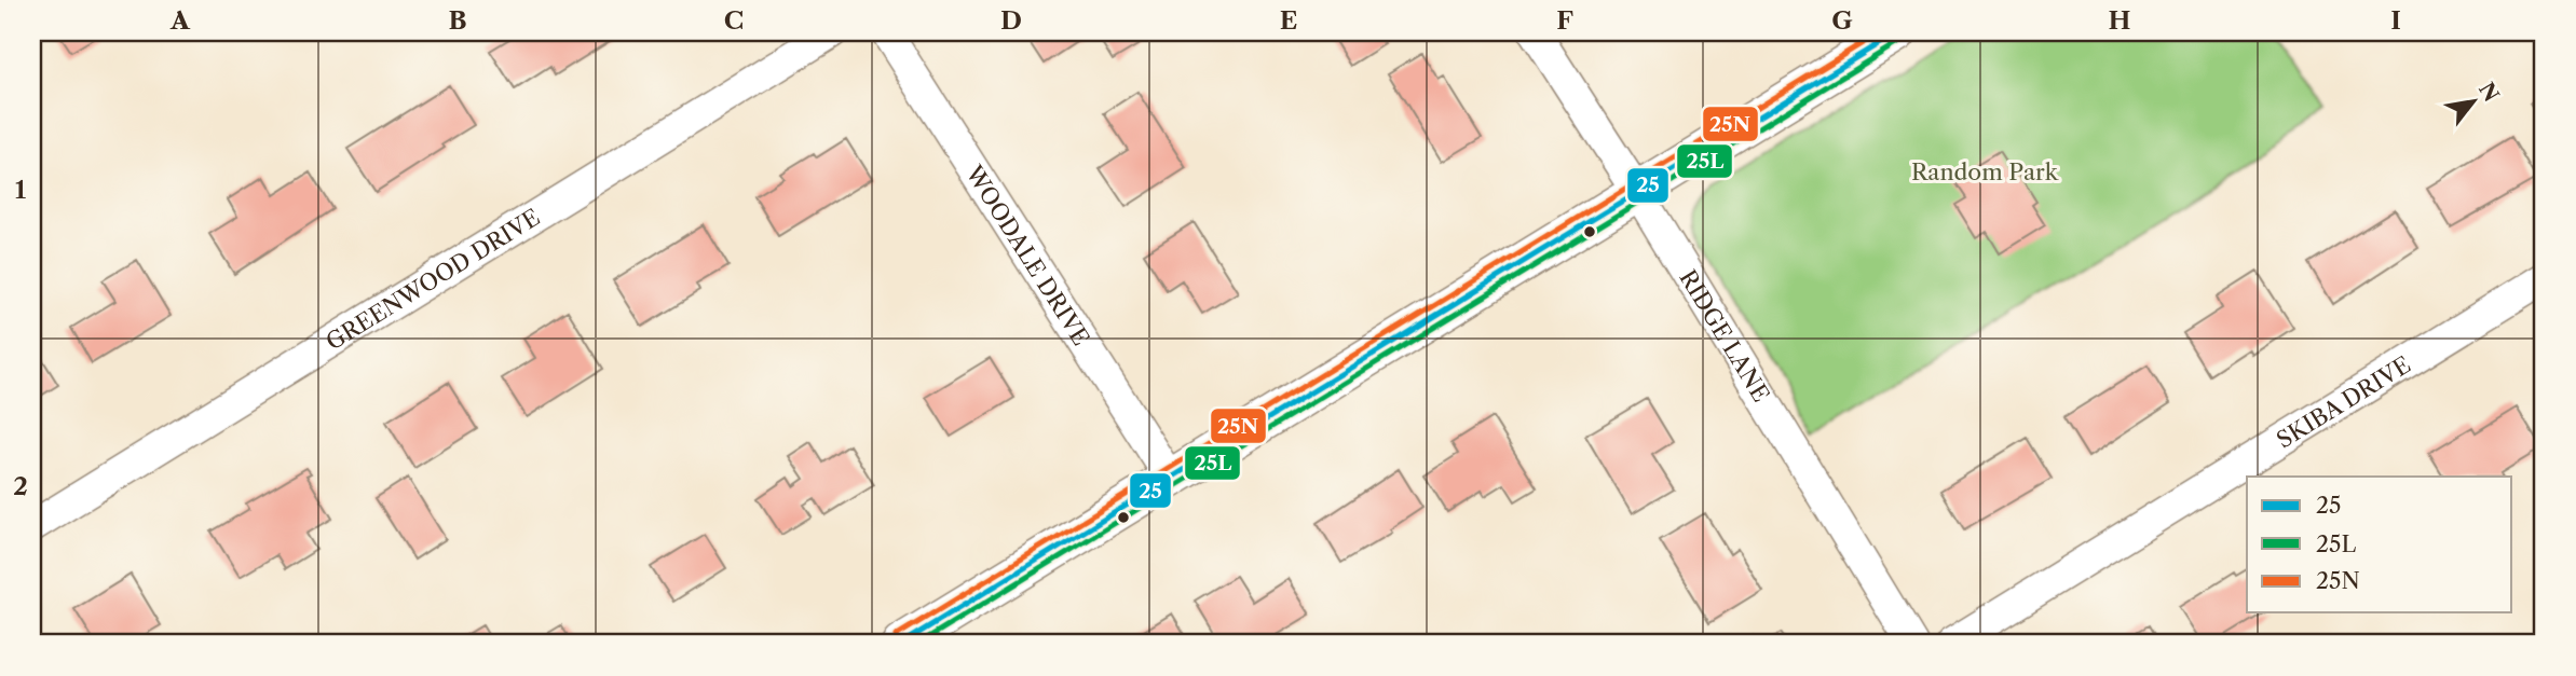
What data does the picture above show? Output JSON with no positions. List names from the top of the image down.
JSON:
{
  "streets": {
    "street": [
      "WOODALE DRIVE",
      "GREENWOOD DRIVE",
      "RIDGE LANE",
      "SKIBA DRIVE"
    ]
  },
  "parks": ["Random Park"],
  "lines": ["transit line 25", "transit line 25N", "transit line 25L"],
  "legend": ["25", "25L", "25N"],
  "north": "top right",
  "grid": {
    "columns": [
      "A",
      "B",
      "C",
      "D",
      "E",
      "F",
      "G",
      "H",
      "I"
    ],
    "rows": ["1", "2"]
  }
}
